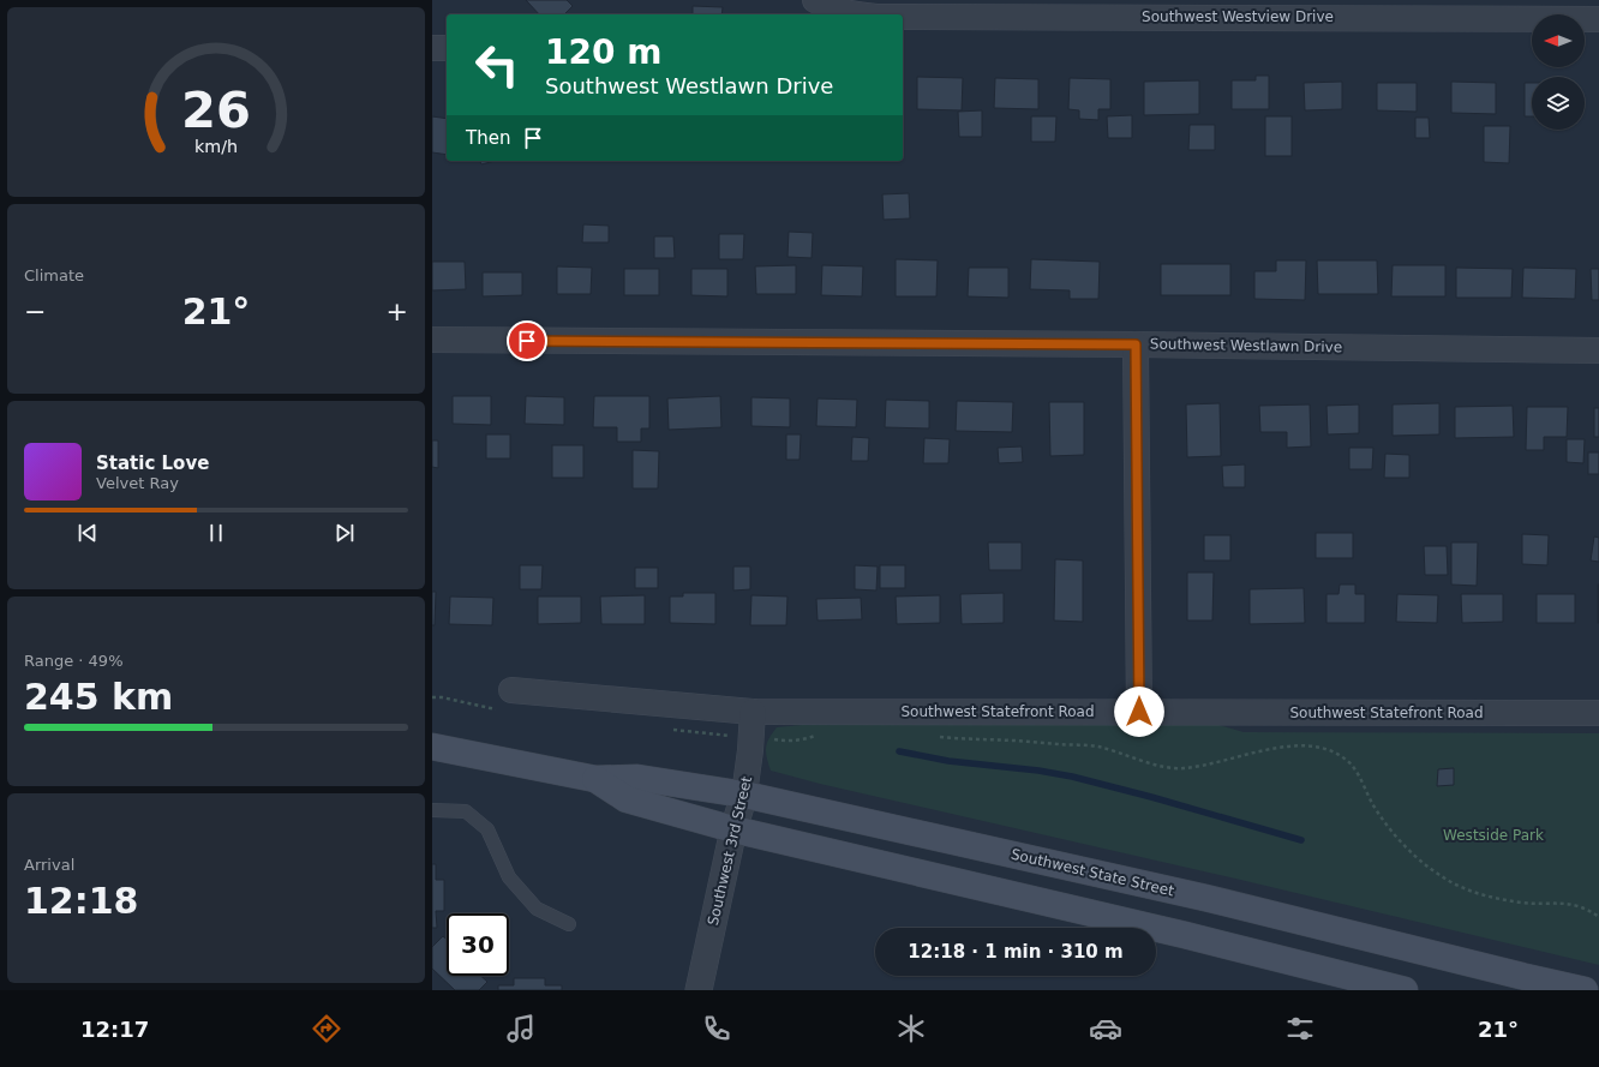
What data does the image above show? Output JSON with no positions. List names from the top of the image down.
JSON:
{
  "streets": {
    "main road": ["Southwest State Street"],
    "street": [
      "Southwest Westview Drive",
      "Southwest Westlawn Drive",
      "Southwest Statefront Road",
      "Southwest 3rd Street"
    ]
  },
  "crossings": [
    ["Southwest Statefront Road", "Southwest 3rd Street"],
    ["Southwest 3rd Street", "Southwest State Street"]
  ],
  "parks": ["Westside Park"],
  "north": "left",
  "page": {
    "turn": ["120 m", "Southwest Westlawn Drive"],
    "then": "Then",
    "tile": [
      "Climate",
      ["Range · 49%", "245 km"],
      ["Arrival", "12:18"]
    ],
    "heat": ["−", "21°", "+"],
    "song": ["Static Love", "Velvet Ray"],
    "limit": "30",
    "trip": "12:18 · 1 min · 310 m",
    "tabs": ["12:17", "21°"],
    "gauge": ["26", "km/h"]
  }
}
